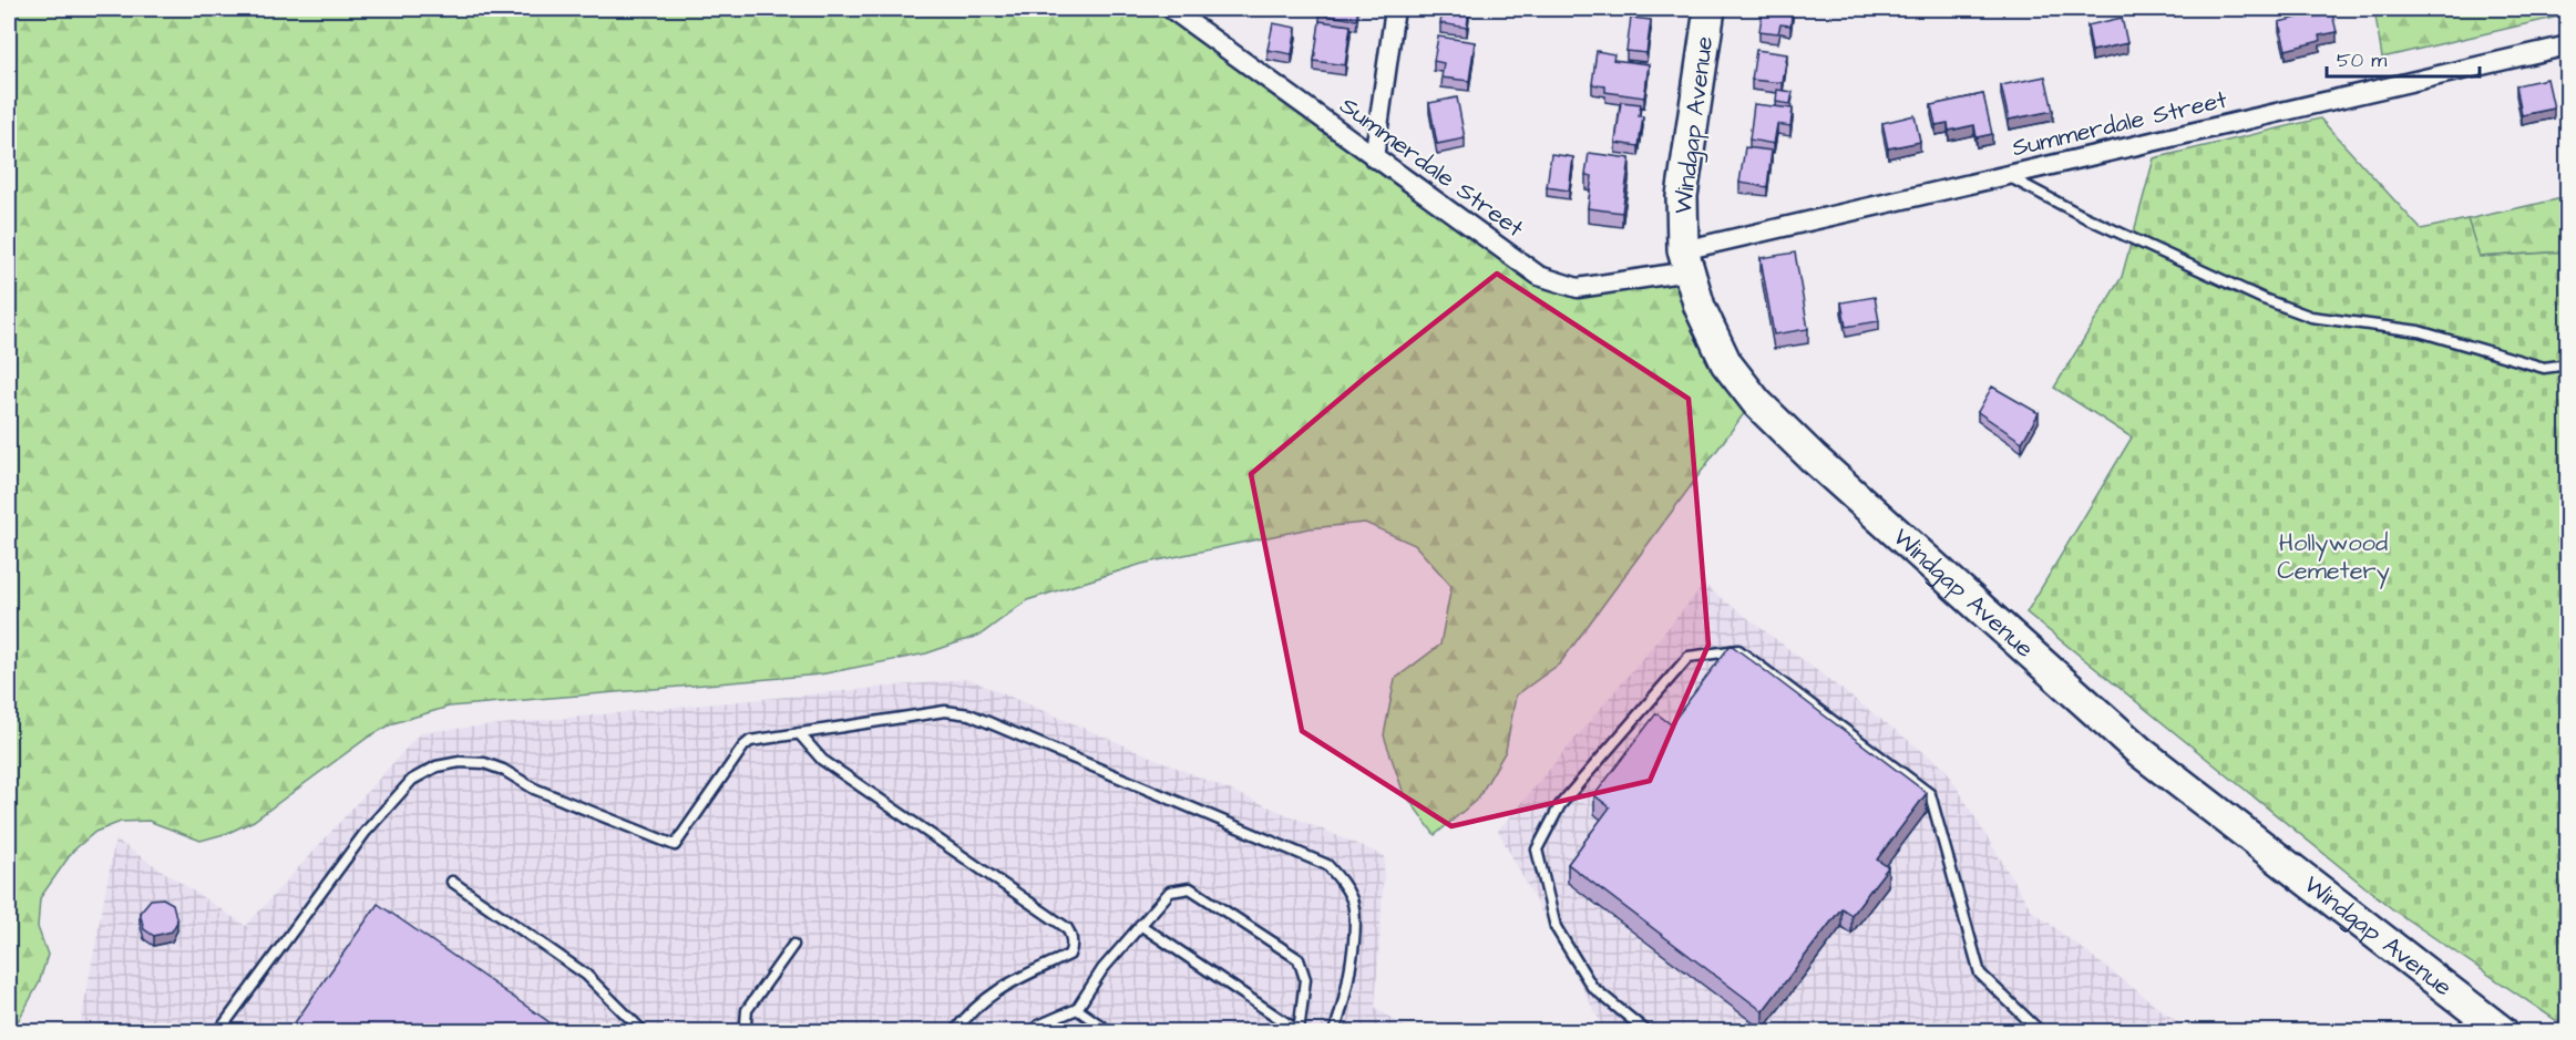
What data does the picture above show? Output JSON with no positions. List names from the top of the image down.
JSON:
{
  "streets": {
    "main road": ["Windgap Avenue"],
    "street": ["Summerdale Street"]
  },
  "crossings": [
    ["Summerdale Street", "Windgap Avenue"]
  ],
  "parks": ["Hollywood Cemetery"],
  "scale_bar": "50 m"
}
